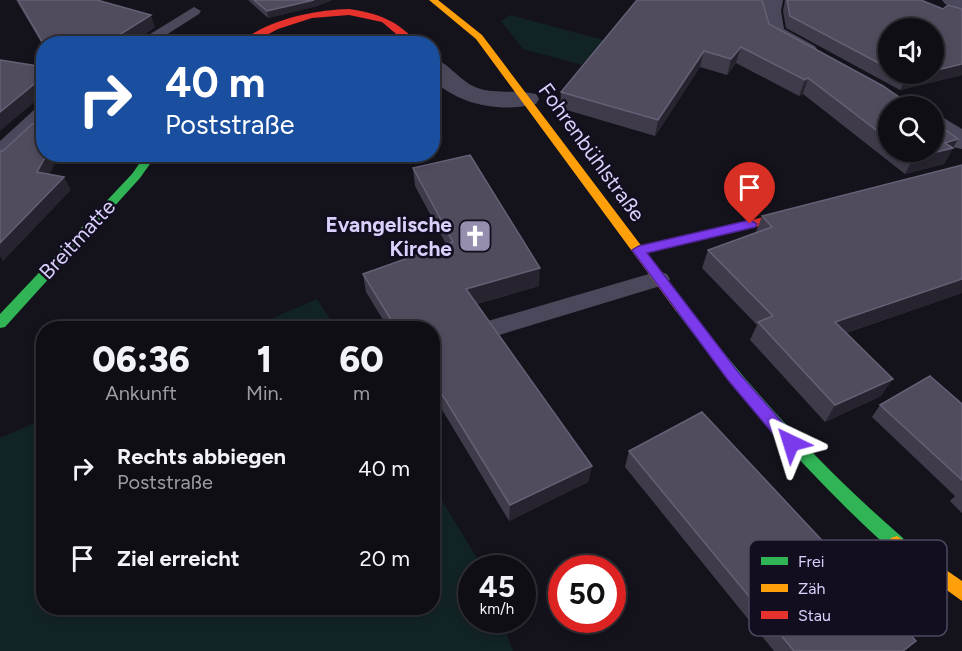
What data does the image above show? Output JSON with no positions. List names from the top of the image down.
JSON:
{
  "streets": {
    "main road": ["Fohrenbühlstraße", "Breitmatte"]
  },
  "places": {
    "church": ["Evangelische Kirche"]
  },
  "legend": ["Frei", "Zäh", "Stau"],
  "page": {
    "turn": ["40 m", "Poststraße"],
    "eta": [
      "06:36",
      "Ankunft",
      "1",
      "Min.",
      "60",
      "m"
    ],
    "list": [
      {
        "name": "Rechts abbiegen",
        "note": "Poststraße",
        "value": "40 m"
      },
      {
        "name": "Ziel erreicht",
        "value": "20 m"
      }
    ],
    "speed": "45 km/h",
    "limit": "50"
  }
}
